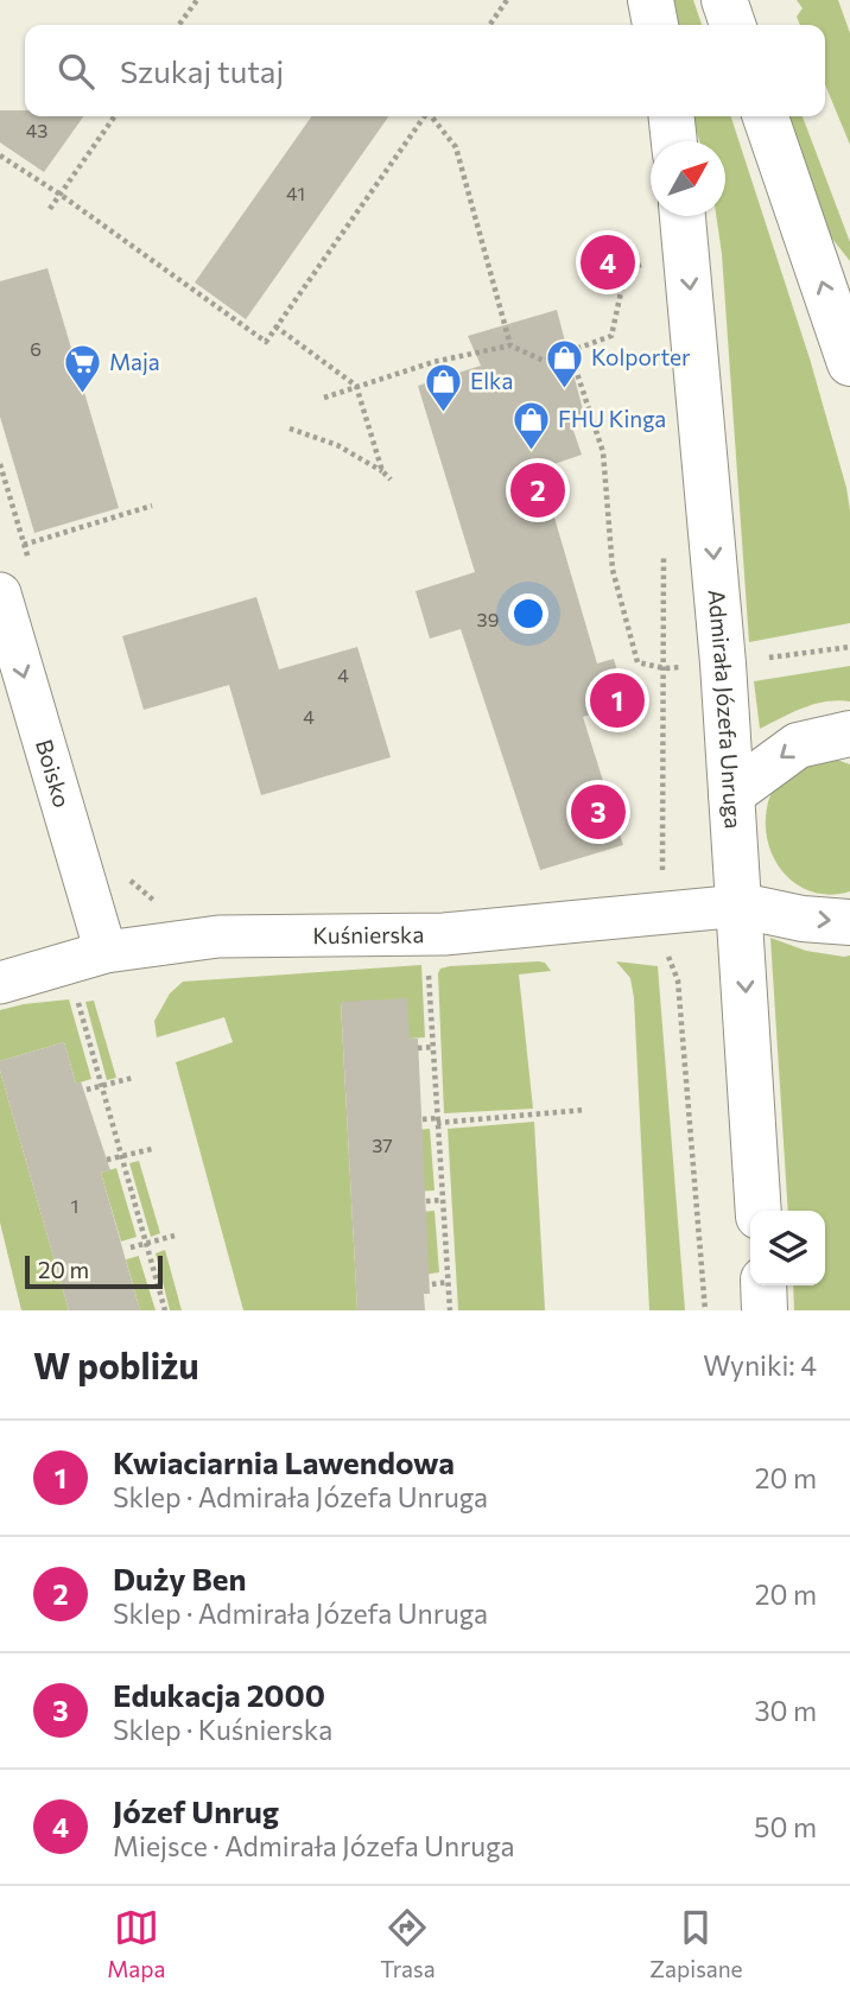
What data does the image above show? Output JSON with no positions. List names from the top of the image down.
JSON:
{
  "streets": {
    "street": ["Admirała Józefa Unruga", "Boisko", "Kuśnierska"]
  },
  "crossings": [
    ["Admirała Józefa Unruga", "Kuśnierska"],
    ["Boisko", "Kuśnierska"]
  ],
  "one_way": ["Admirała Józefa Unruga", "Boisko"],
  "places": {
    "shop": ["Kolporter", "Elka", "FHU Kinga"],
    "supermarket": ["Maja"]
  },
  "house_numbers": [
    "43",
    "41",
    "6",
    "39",
    "4",
    "4",
    "37",
    "1"
  ],
  "scale_bar": "20 m",
  "north": "top right",
  "page": {
    "search": "Szukaj tutaj",
    "pins": [
      "4",
      "2",
      "1",
      "3"
    ],
    "scale": "20 m",
    "heading": ["W pobliżu", "Wyniki: 4"],
    "list": [
      {
        "mark": "1",
        "name": "Kwiaciarnia Lawendowa",
        "note": "Sklep · Admirała Józefa Unruga",
        "value": "20 m"
      },
      {
        "mark": "2",
        "name": "Duży Ben",
        "note": "Sklep · Admirała Józefa Unruga",
        "value": "20 m"
      },
      {
        "mark": "3",
        "name": "Edukacja 2000",
        "note": "Sklep · Kuśnierska",
        "value": "30 m"
      },
      {
        "mark": "4",
        "name": "Józef Unrug",
        "note": "Miejsce · Admirała Józefa Unruga",
        "value": "50 m"
      }
    ],
    "nav": ["Mapa", "Trasa", "Zapisane"]
  }
}
